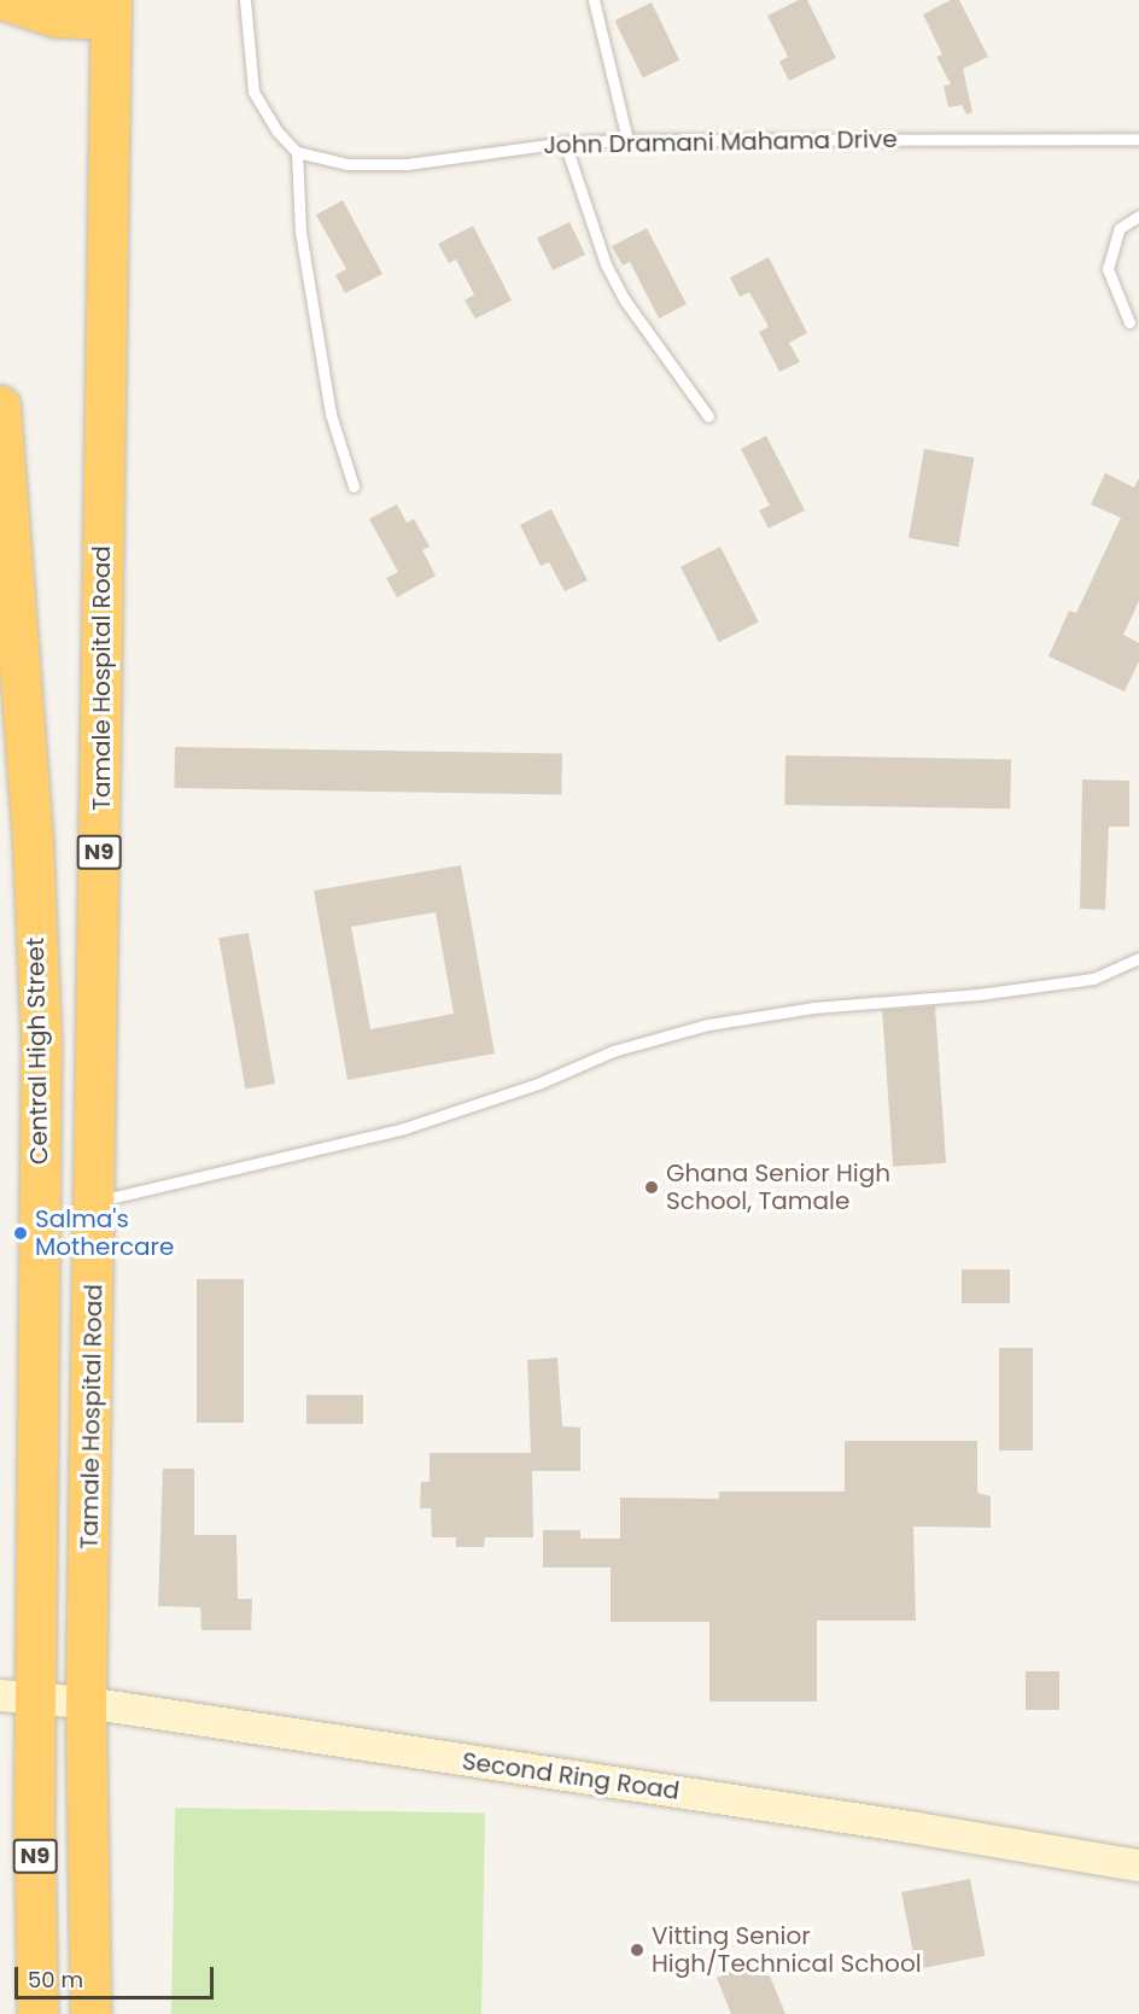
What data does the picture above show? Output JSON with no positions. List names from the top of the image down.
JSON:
{
  "streets": {
    "highway": ["Tamale Hospital Road", "N9", "Central High Street"],
    "street": ["Second Ring Road"],
    "lane": ["John Dramani Mahama Drive"]
  },
  "crossings": [
    ["Tamale Hospital Road", "N9"],
    ["Tamale Hospital Road", "Second Ring Road"],
    ["N9", "Central High Street"],
    ["N9", "Second Ring Road"],
    ["Central High Street", "Second Ring Road"]
  ],
  "places": ["Ghana Senior High School, Tamale", "Salma's Mothercare", "Vitting Senior High/Technical School"],
  "scale_bar": "50 m"
}
